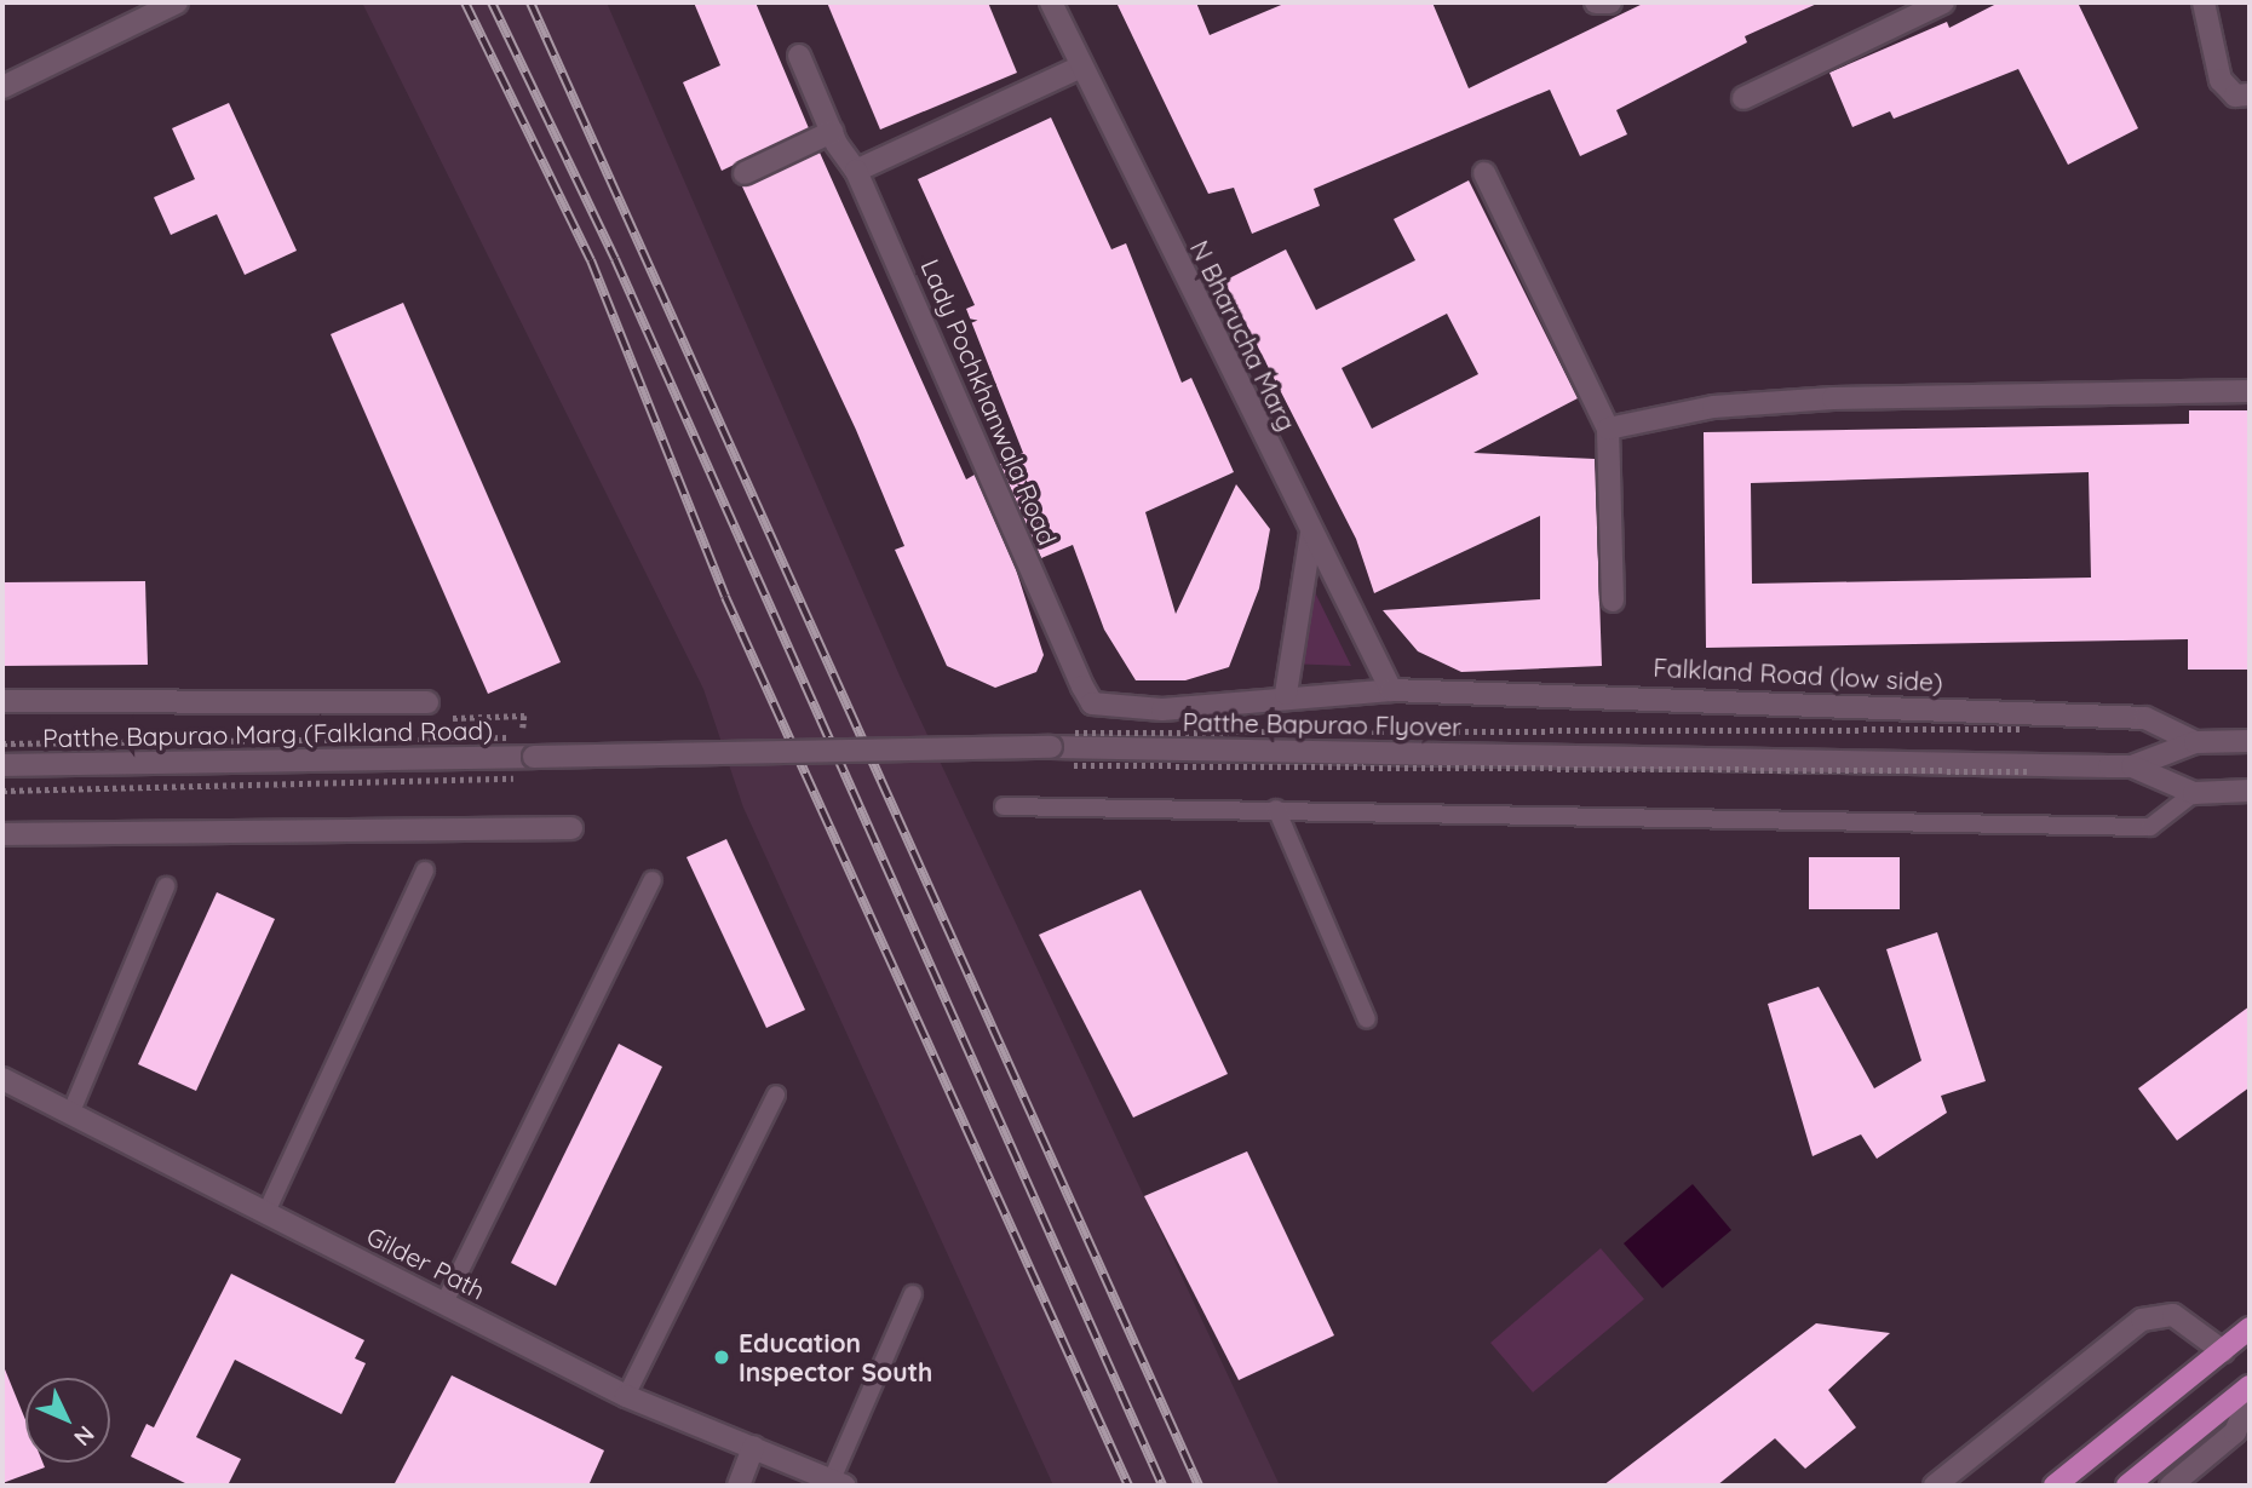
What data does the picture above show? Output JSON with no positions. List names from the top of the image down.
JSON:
{
  "streets": {
    "street": [
      "N Bharucha Marg",
      "Lady Pochkhanwala Road",
      "Falkland Road (low side)",
      "Patthe Bapurao Flyover",
      "Patthe Bapurao Marg (Falkland Road)",
      "Gilder Path"
    ]
  },
  "crossings": [
    ["N Bharucha Marg", "Lady Pochkhanwala Road"],
    ["N Bharucha Marg", "Falkland Road (low side)"],
    ["Lady Pochkhanwala Road", "Falkland Road (low side)"],
    ["Patthe Bapurao Flyover", "Patthe Bapurao Marg (Falkland Road)"]
  ],
  "places": ["Education Inspector South"],
  "north": "bottom right"
}
